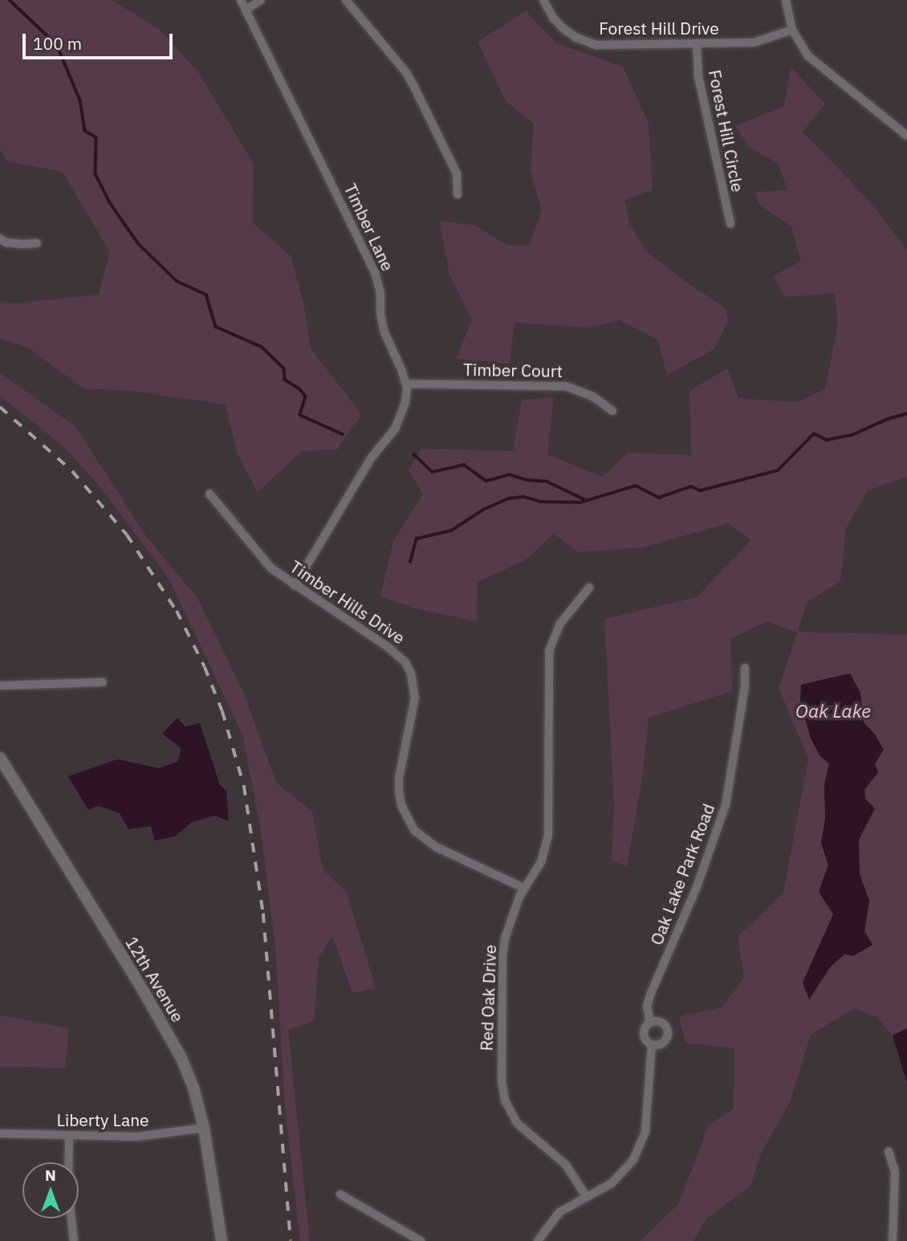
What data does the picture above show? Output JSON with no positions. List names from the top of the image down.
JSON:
{
  "streets": {
    "street": [
      "Forest Hill Drive",
      "Forest Hill Circle",
      "Timber Lane",
      "Timber Court",
      "Timber Hills Drive",
      "Oak Lake Park Road",
      "12th Avenue",
      "Red Oak Drive",
      "Liberty Lane"
    ]
  },
  "crossings": [
    ["Forest Hill Drive", "Forest Hill Circle"],
    ["Timber Lane", "Timber Court"],
    ["Timber Hills Drive", "Red Oak Drive"],
    ["Oak Lake Park Road", "Red Oak Drive"],
    ["12th Avenue", "Liberty Lane"]
  ],
  "water": ["Oak Lake"],
  "scale_bar": "100 m",
  "north": "top"
}
